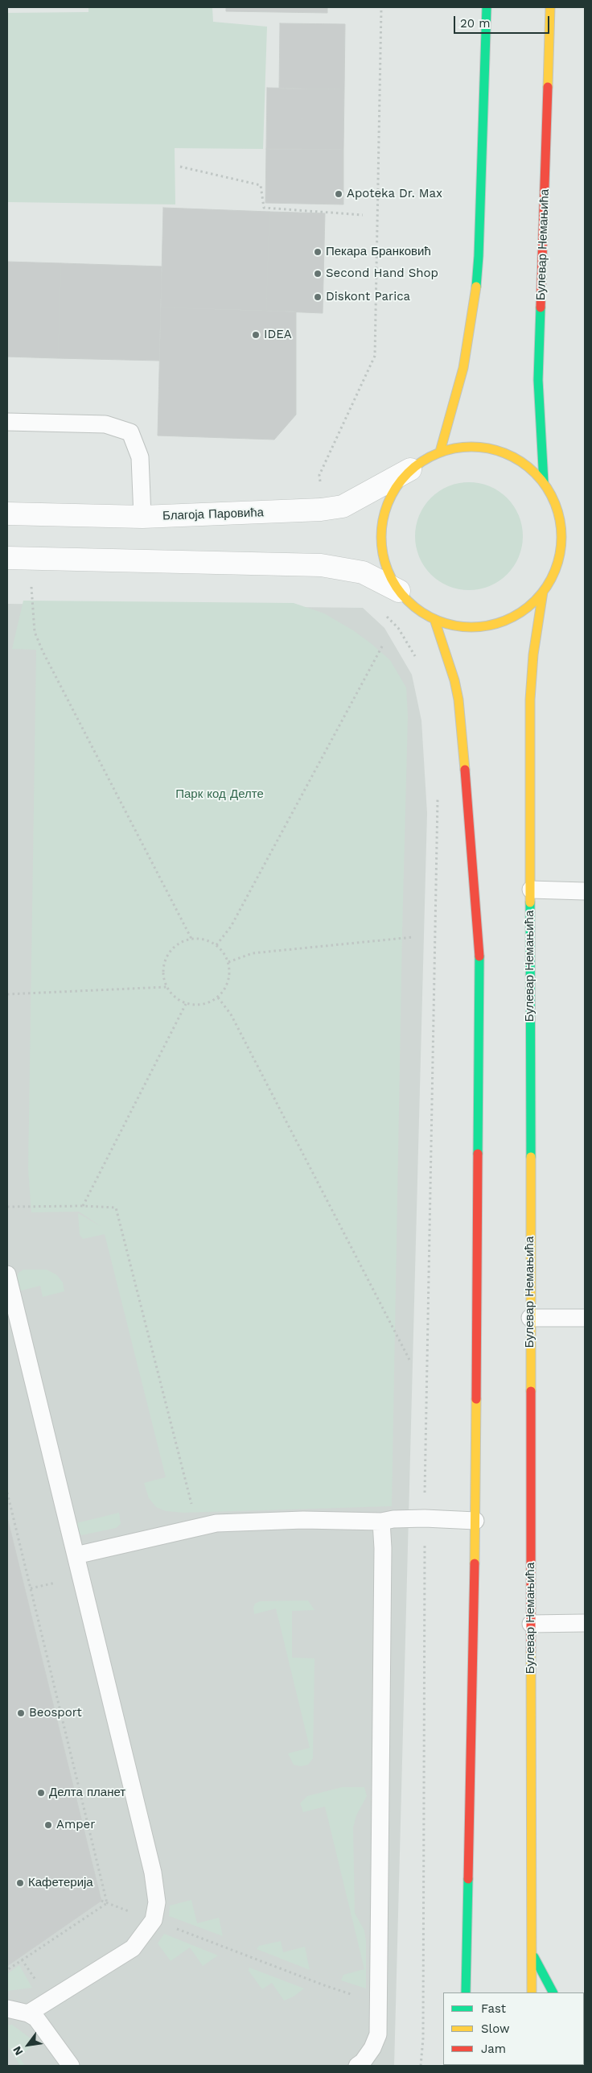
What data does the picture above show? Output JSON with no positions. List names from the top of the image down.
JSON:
{
  "streets": {
    "street": ["Булевар Немањића", "Благоја Паровића"]
  },
  "parks": ["Парк код Делте"],
  "places": [
    "Apoteka Dr. Max",
    "Пекара Бранковић",
    "Second Hand Shop",
    "Diskont Parica",
    "IDEA",
    "Beosport",
    "Делта планет",
    "Amper",
    "Кафетерија"
  ],
  "legend": ["Fast", "Slow", "Jam"],
  "scale_bar": "20 m",
  "north": "bottom left"
}
